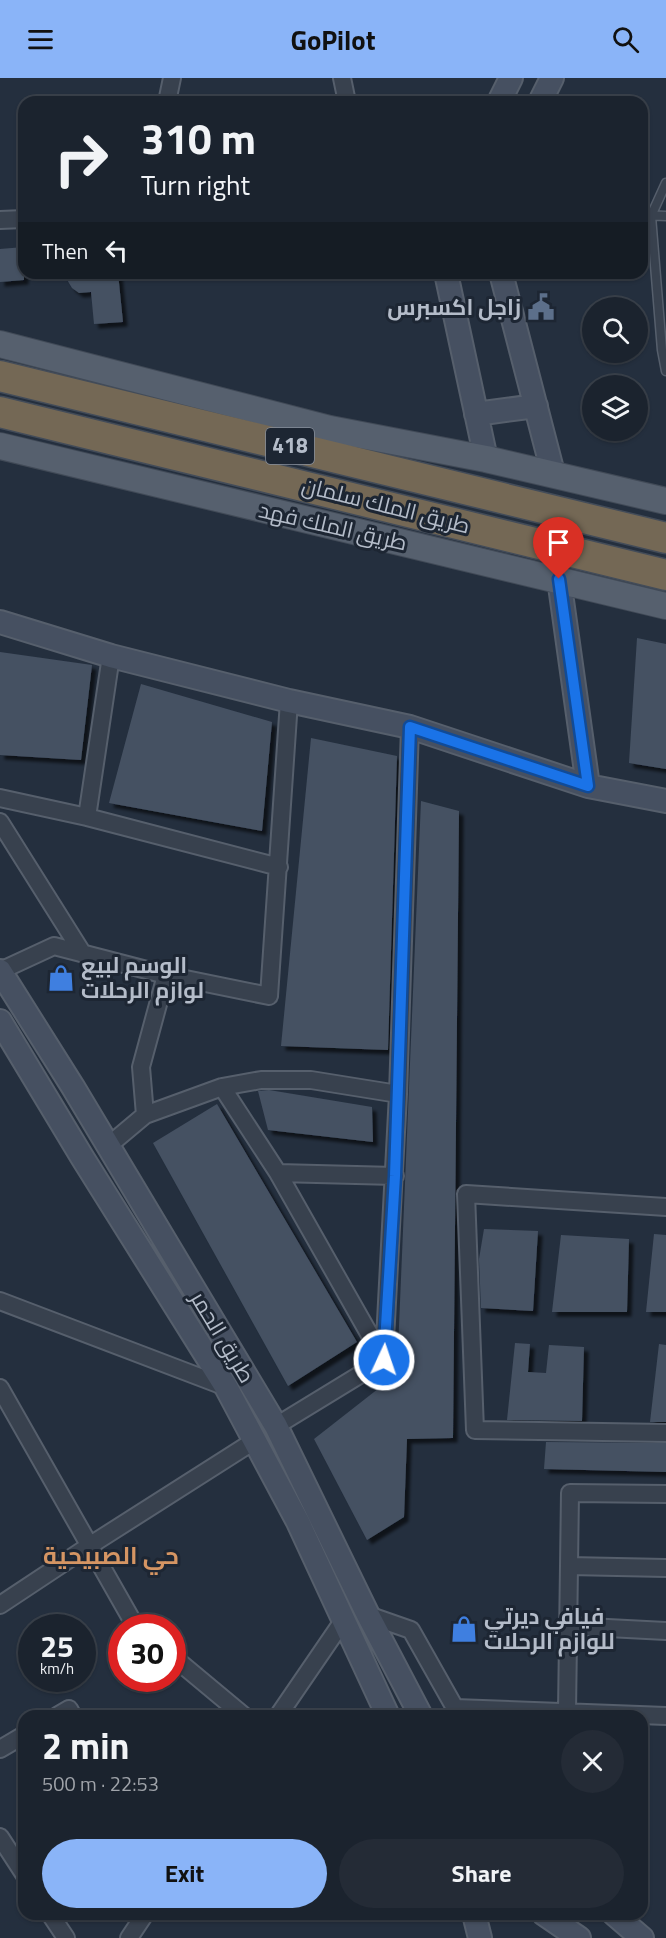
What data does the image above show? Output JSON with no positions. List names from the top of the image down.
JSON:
{
  "streets": {
    "highway": ["418", "طريق الملك سلمان"],
    "main road": ["طريق الملك فهد"],
    "street": ["طريق الحمر"]
  },
  "districts": ["حي الصبيحية"],
  "places": {
    "public building": ["زاجل اكسبرس"],
    "shop": ["الوسم لبيع لوازم الرحلات", "فيافي ديرتي للوازم الرحلات"]
  },
  "page": {
    "header": "GoPilot",
    "turn": ["310 m", "Turn right"],
    "then": "Then",
    "speed": "25 km/h",
    "limit": "30",
    "heading": ["2 min", "500 m · 22:53"],
    "buttons": ["Exit", "Share"]
  }
}
